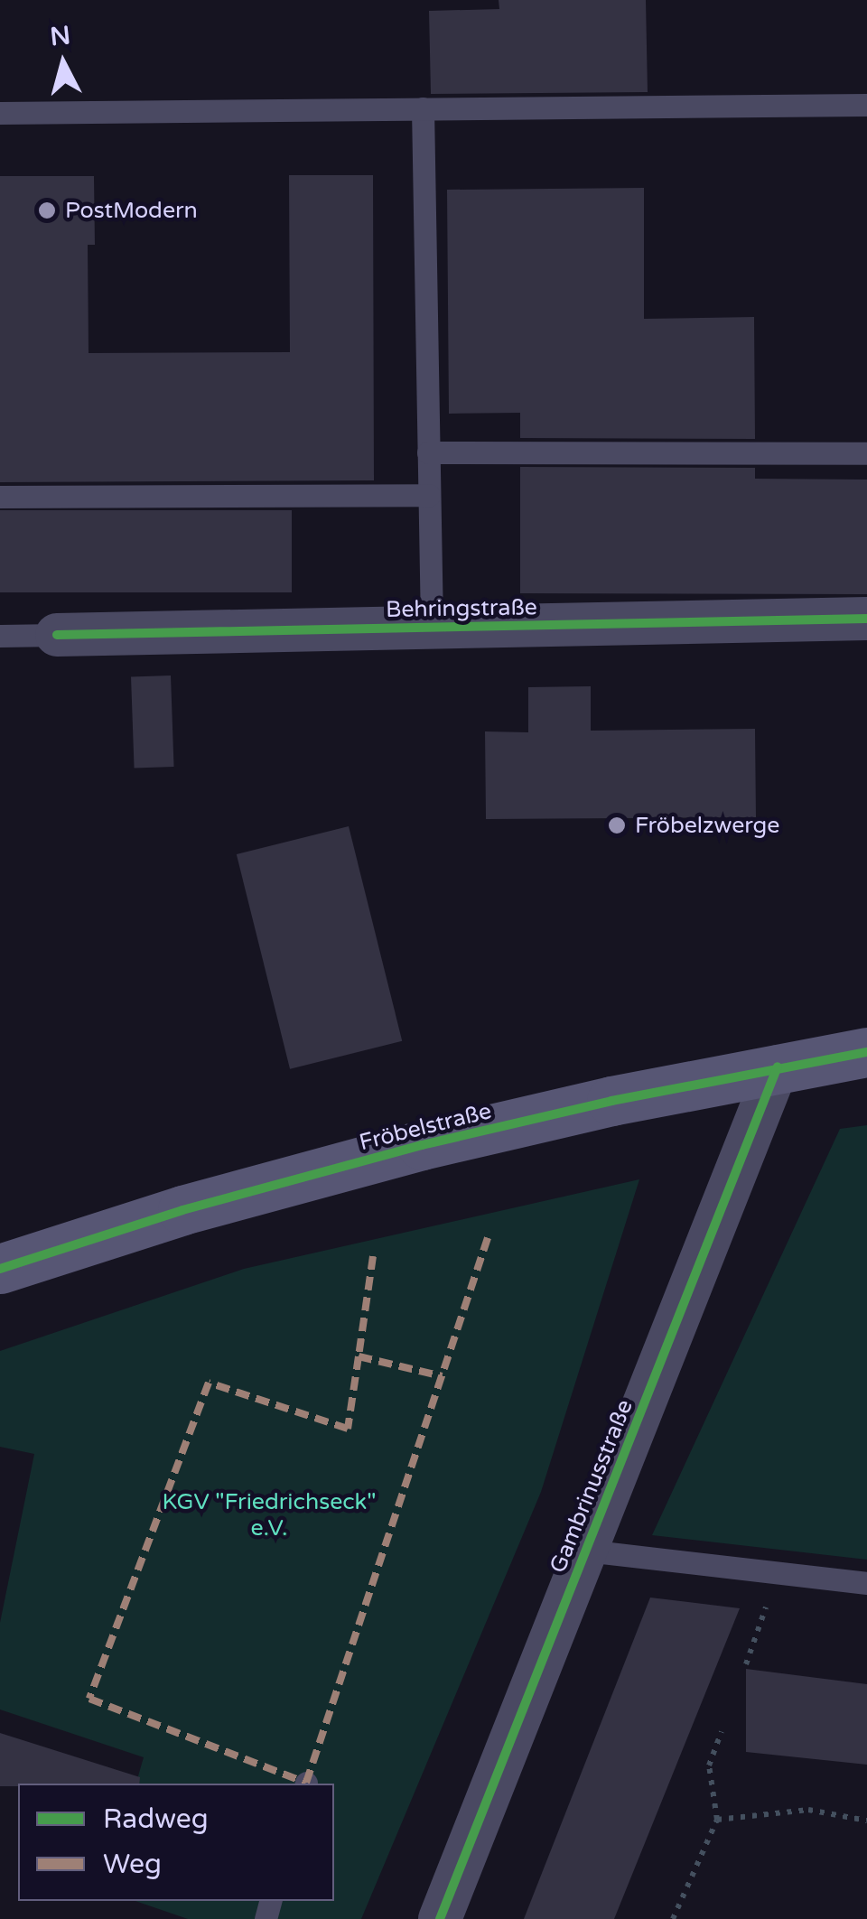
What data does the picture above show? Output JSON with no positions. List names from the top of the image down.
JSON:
{
  "streets": {
    "main road": ["Fröbelstraße"],
    "street": ["Behringstraße", "Gambrinusstraße"]
  },
  "crossings": [
    ["Fröbelstraße", "Gambrinusstraße"]
  ],
  "parks": ["KGV \"Friedrichseck\" e.V."],
  "places": ["PostModern", "Fröbelzwerge"],
  "legend": ["Radweg", "Weg"],
  "north": "top"
}
